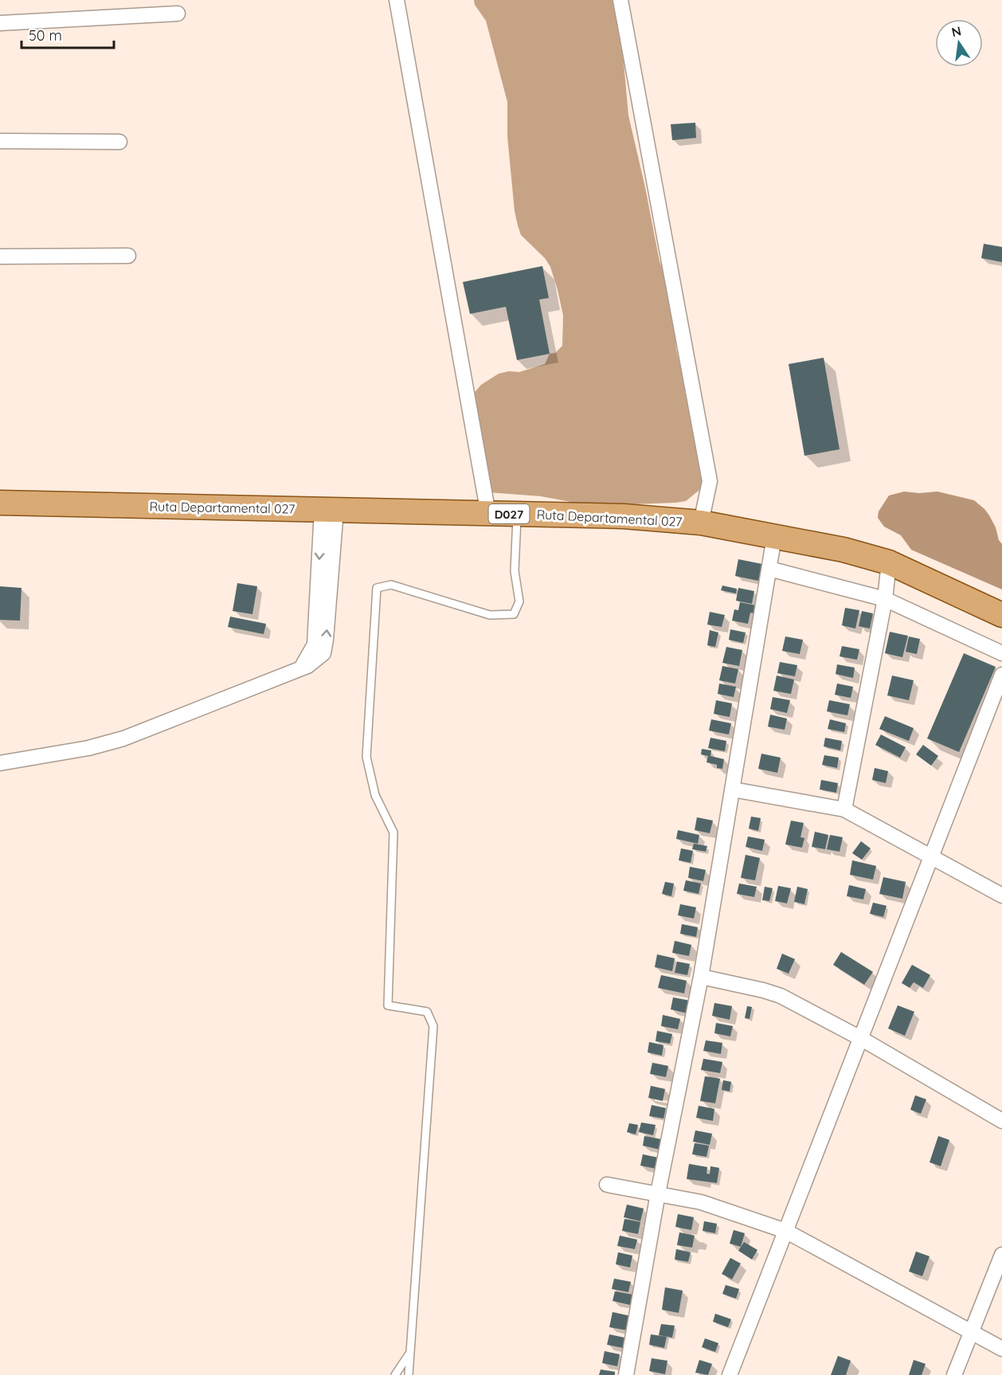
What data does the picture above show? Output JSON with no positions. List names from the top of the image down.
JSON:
{
  "streets": {
    "main road": ["Ruta Departamental 027", "D027"]
  },
  "scale_bar": "50 m",
  "north": "top"
}
